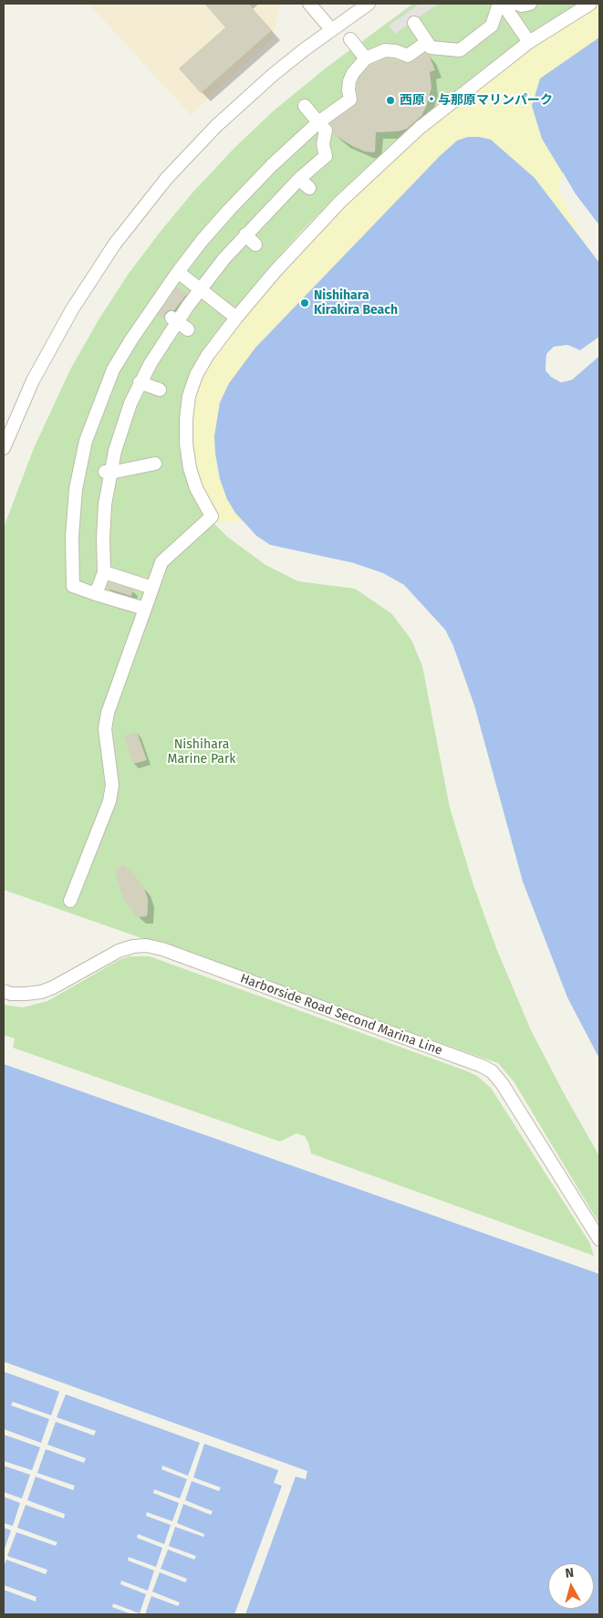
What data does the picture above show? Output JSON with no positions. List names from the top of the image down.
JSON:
{
  "streets": {
    "street": ["Harborside Road Second Marina Line"]
  },
  "parks": ["Nishihara Marine Park"],
  "places": ["西原・与那原マリンパーク", "Nishihara Kirakira Beach"],
  "north": "top"
}
